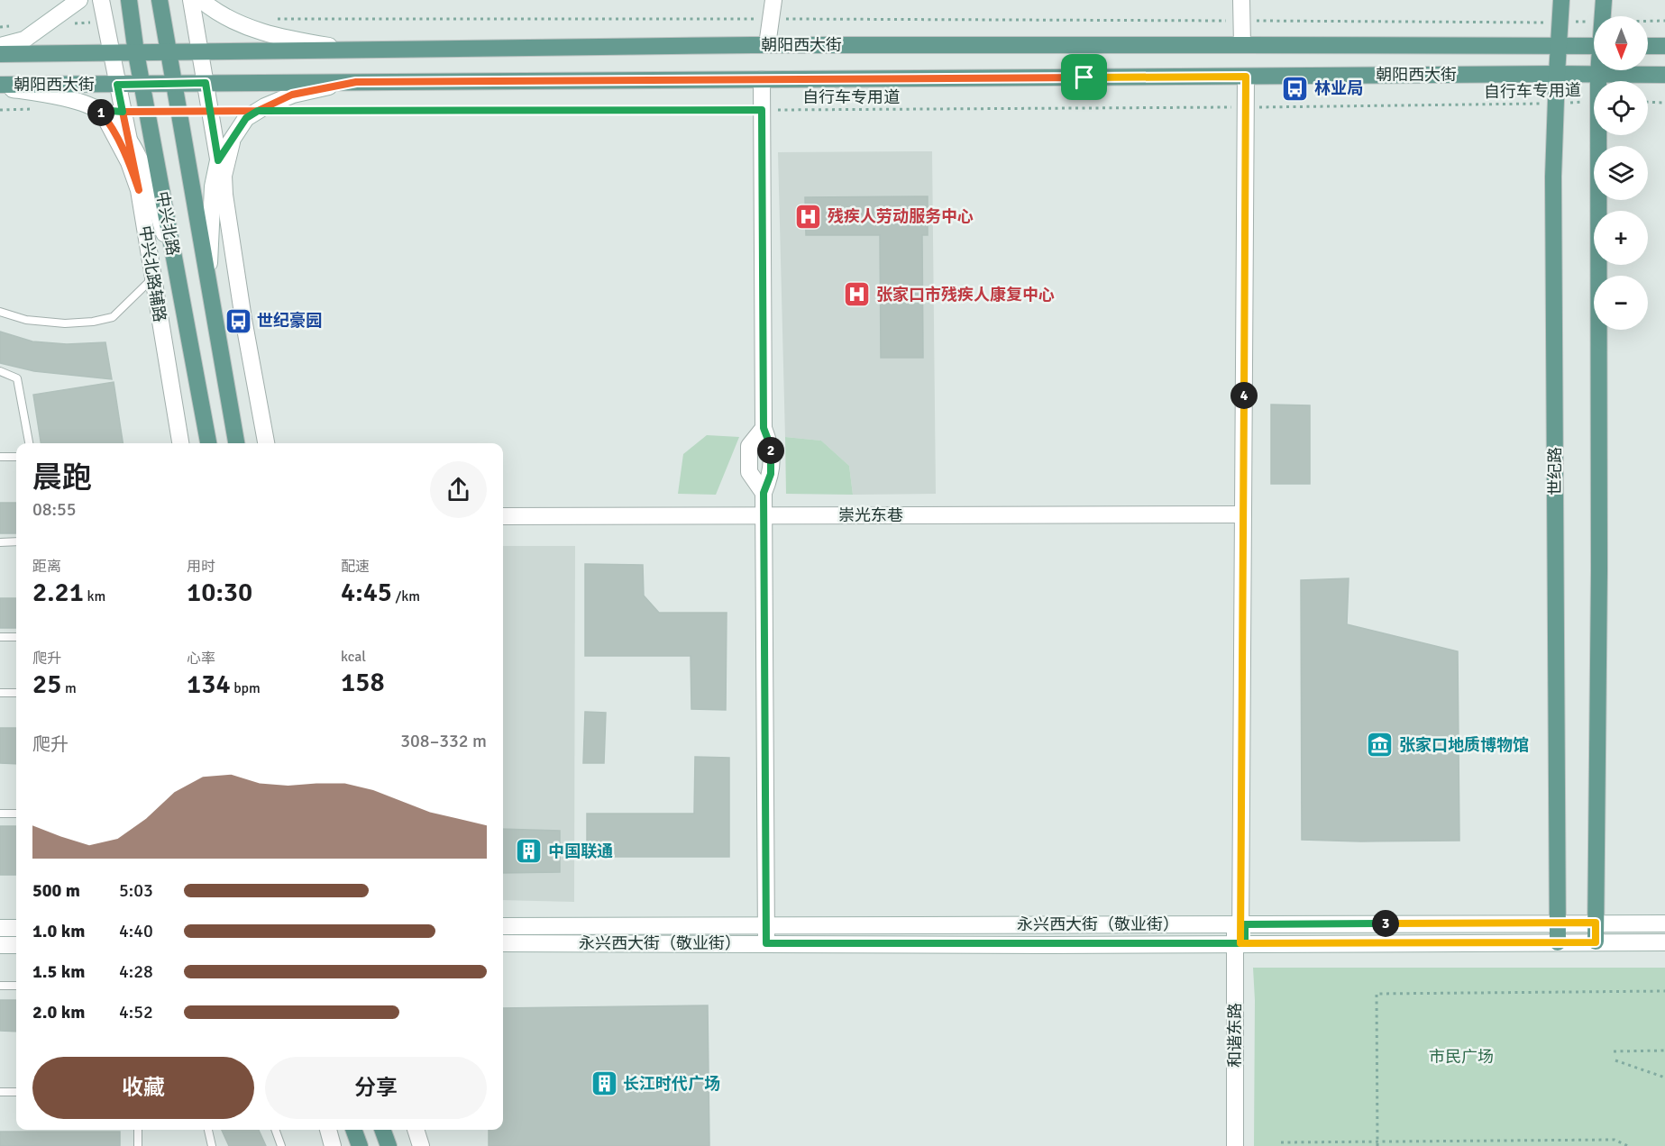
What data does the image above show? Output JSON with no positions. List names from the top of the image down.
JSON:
{
  "streets": {
    "main road": ["朝阳西大街", "中兴北路", "世纪路"],
    "street": [
      "中兴北路辅路",
      "崇光东巷",
      "永兴西大街（敬业街）",
      "和谐东路"
    ],
    "path": ["自行车专用道"]
  },
  "crossings": [
    ["朝阳西大街", "中兴北路"],
    ["朝阳西大街", "世纪路"],
    ["朝阳西大街", "和谐东路"],
    ["自行车专用道", "世纪路"],
    ["自行车专用道", "和谐东路"],
    ["世纪路", "永兴西大街（敬业街）"],
    ["崇光东巷", "和谐东路"],
    ["永兴西大街（敬业街）", "和谐东路"]
  ],
  "parks": ["市民广场"],
  "places": {
    "bus stop": ["林业局", "世纪豪园"],
    "hospital": ["残疾人劳动服务中心", "张家口市残疾人康复中心"],
    "museum": ["张家口地质博物馆"],
    "building": ["中国联通", "长江时代广场"]
  },
  "north": "bottom",
  "page": {
    "map_buttons": ["+", "−"],
    "pins": [
      "1",
      "4",
      "2",
      "3"
    ],
    "heading": ["晨跑", "08:55"],
    "stats": [
      ["距离", "2.21 km"],
      ["用时", "10:30"],
      ["配速", "4:45 /km"],
      ["爬升", "25 m"],
      ["心率", "134 bpm"],
      ["kcal", "158"]
    ],
    "chart": ["爬升", "308–332 m"],
    "list": [
      {
        "name": "500 m",
        "note": "5:03"
      },
      {
        "name": "1.0 km",
        "note": "4:40"
      },
      {
        "name": "1.5 km",
        "note": "4:28"
      },
      {
        "name": "2.0 km",
        "note": "4:52"
      }
    ],
    "buttons": ["收藏", "分享"]
  }
}
